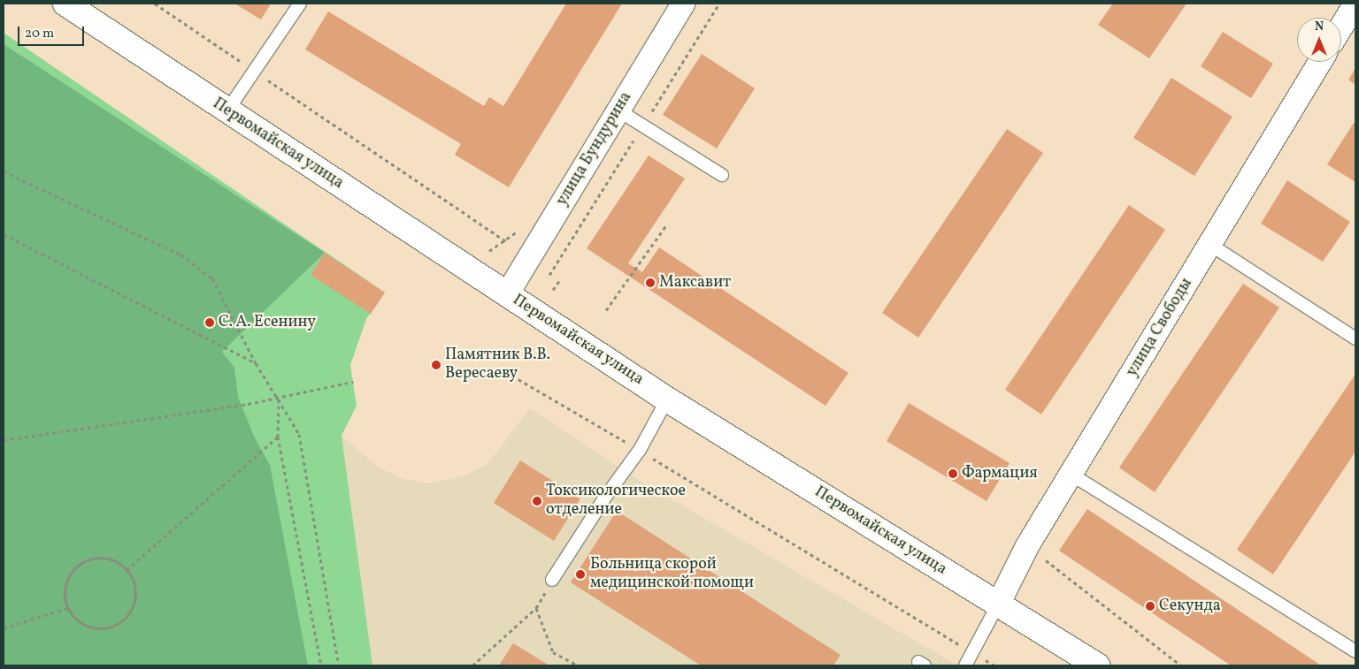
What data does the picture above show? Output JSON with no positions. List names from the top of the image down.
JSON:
{
  "streets": {
    "main road": ["Первомайская улица"],
    "street": ["улица Бундурина", "улица Свободы"]
  },
  "crossings": [
    ["Первомайская улица", "улица Бундурина"],
    ["Первомайская улица", "улица Свободы"]
  ],
  "places": [
    "Максавит",
    "С. А. Есенину",
    "Памятник В.В. Вересаеву",
    "Фармация",
    "Токсикологическое отделение",
    "Больница скорой медицинской помощи",
    "Секунда"
  ],
  "scale_bar": "20 m",
  "north": "top"
}
